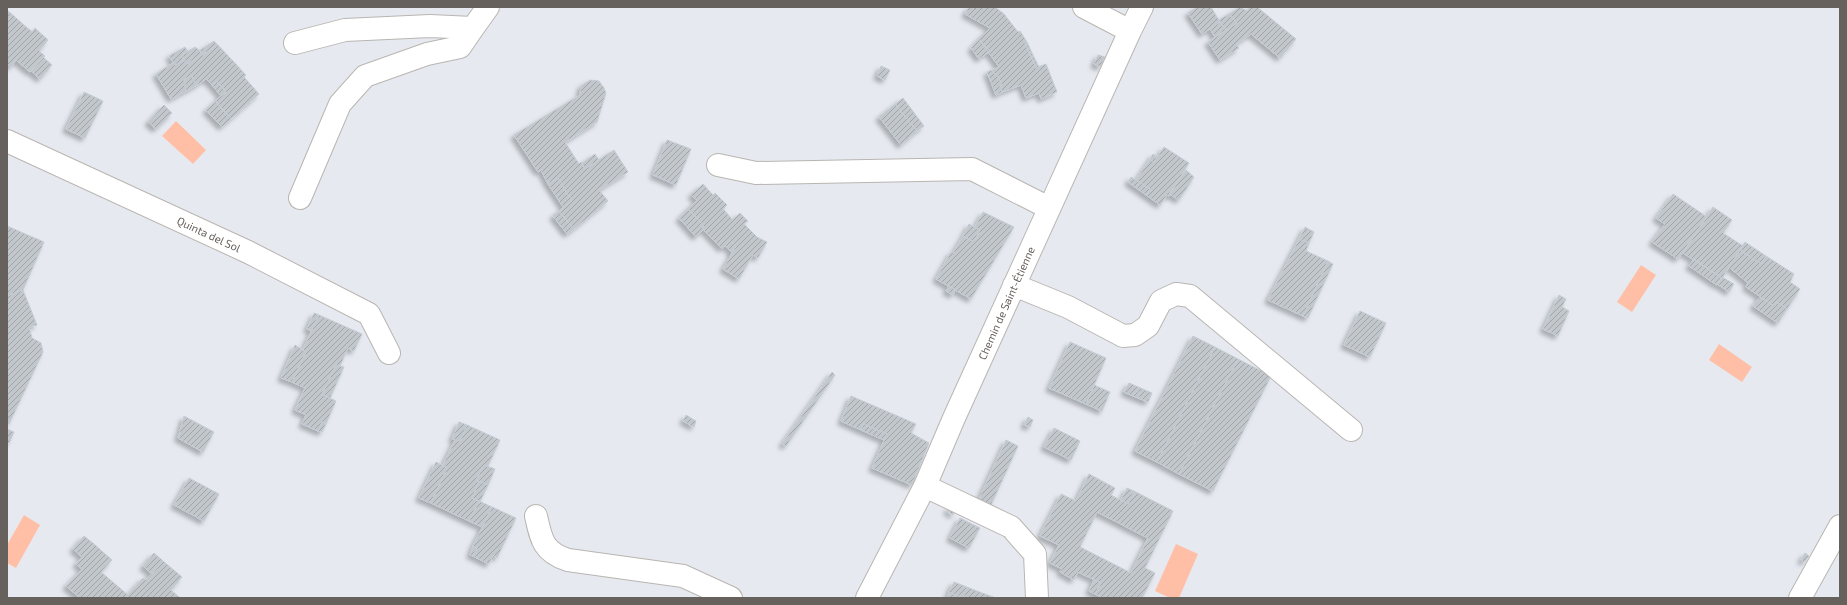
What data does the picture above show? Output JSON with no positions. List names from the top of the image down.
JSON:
{
  "streets": {
    "street": ["Quinta del Sol", "Chemin de Saint-Étienne"]
  }
}
